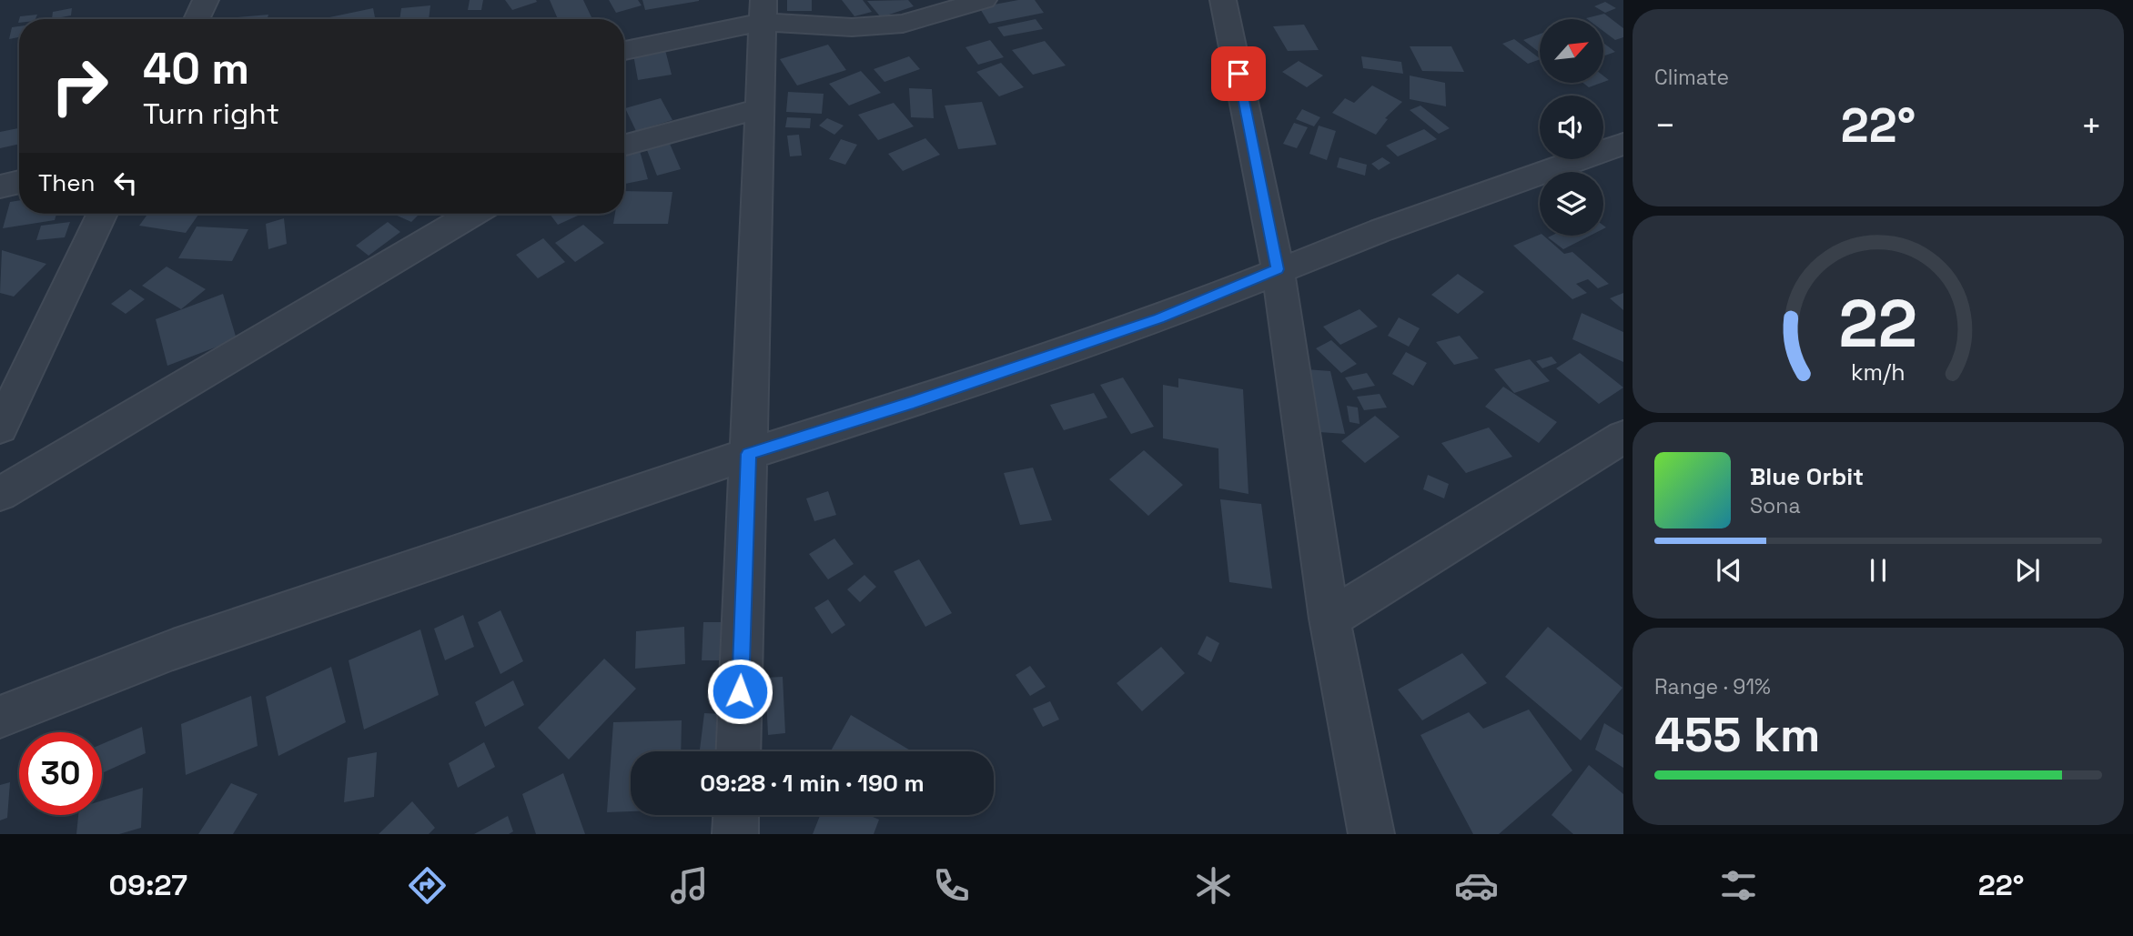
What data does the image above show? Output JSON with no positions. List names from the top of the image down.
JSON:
{
  "north": "top right",
  "page": {
    "tile": [
      "Climate",
      ["Range · 91%", "455 km"]
    ],
    "turn": ["40 m", "Turn right"],
    "heat": ["−", "22°", "+"],
    "then": "Then",
    "song": ["Blue Orbit", "Sona"],
    "limit": "30",
    "trip": "09:28 · 1 min · 190 m",
    "tabs": ["09:27", "22°"],
    "gauge": ["22", "km/h"]
  }
}
